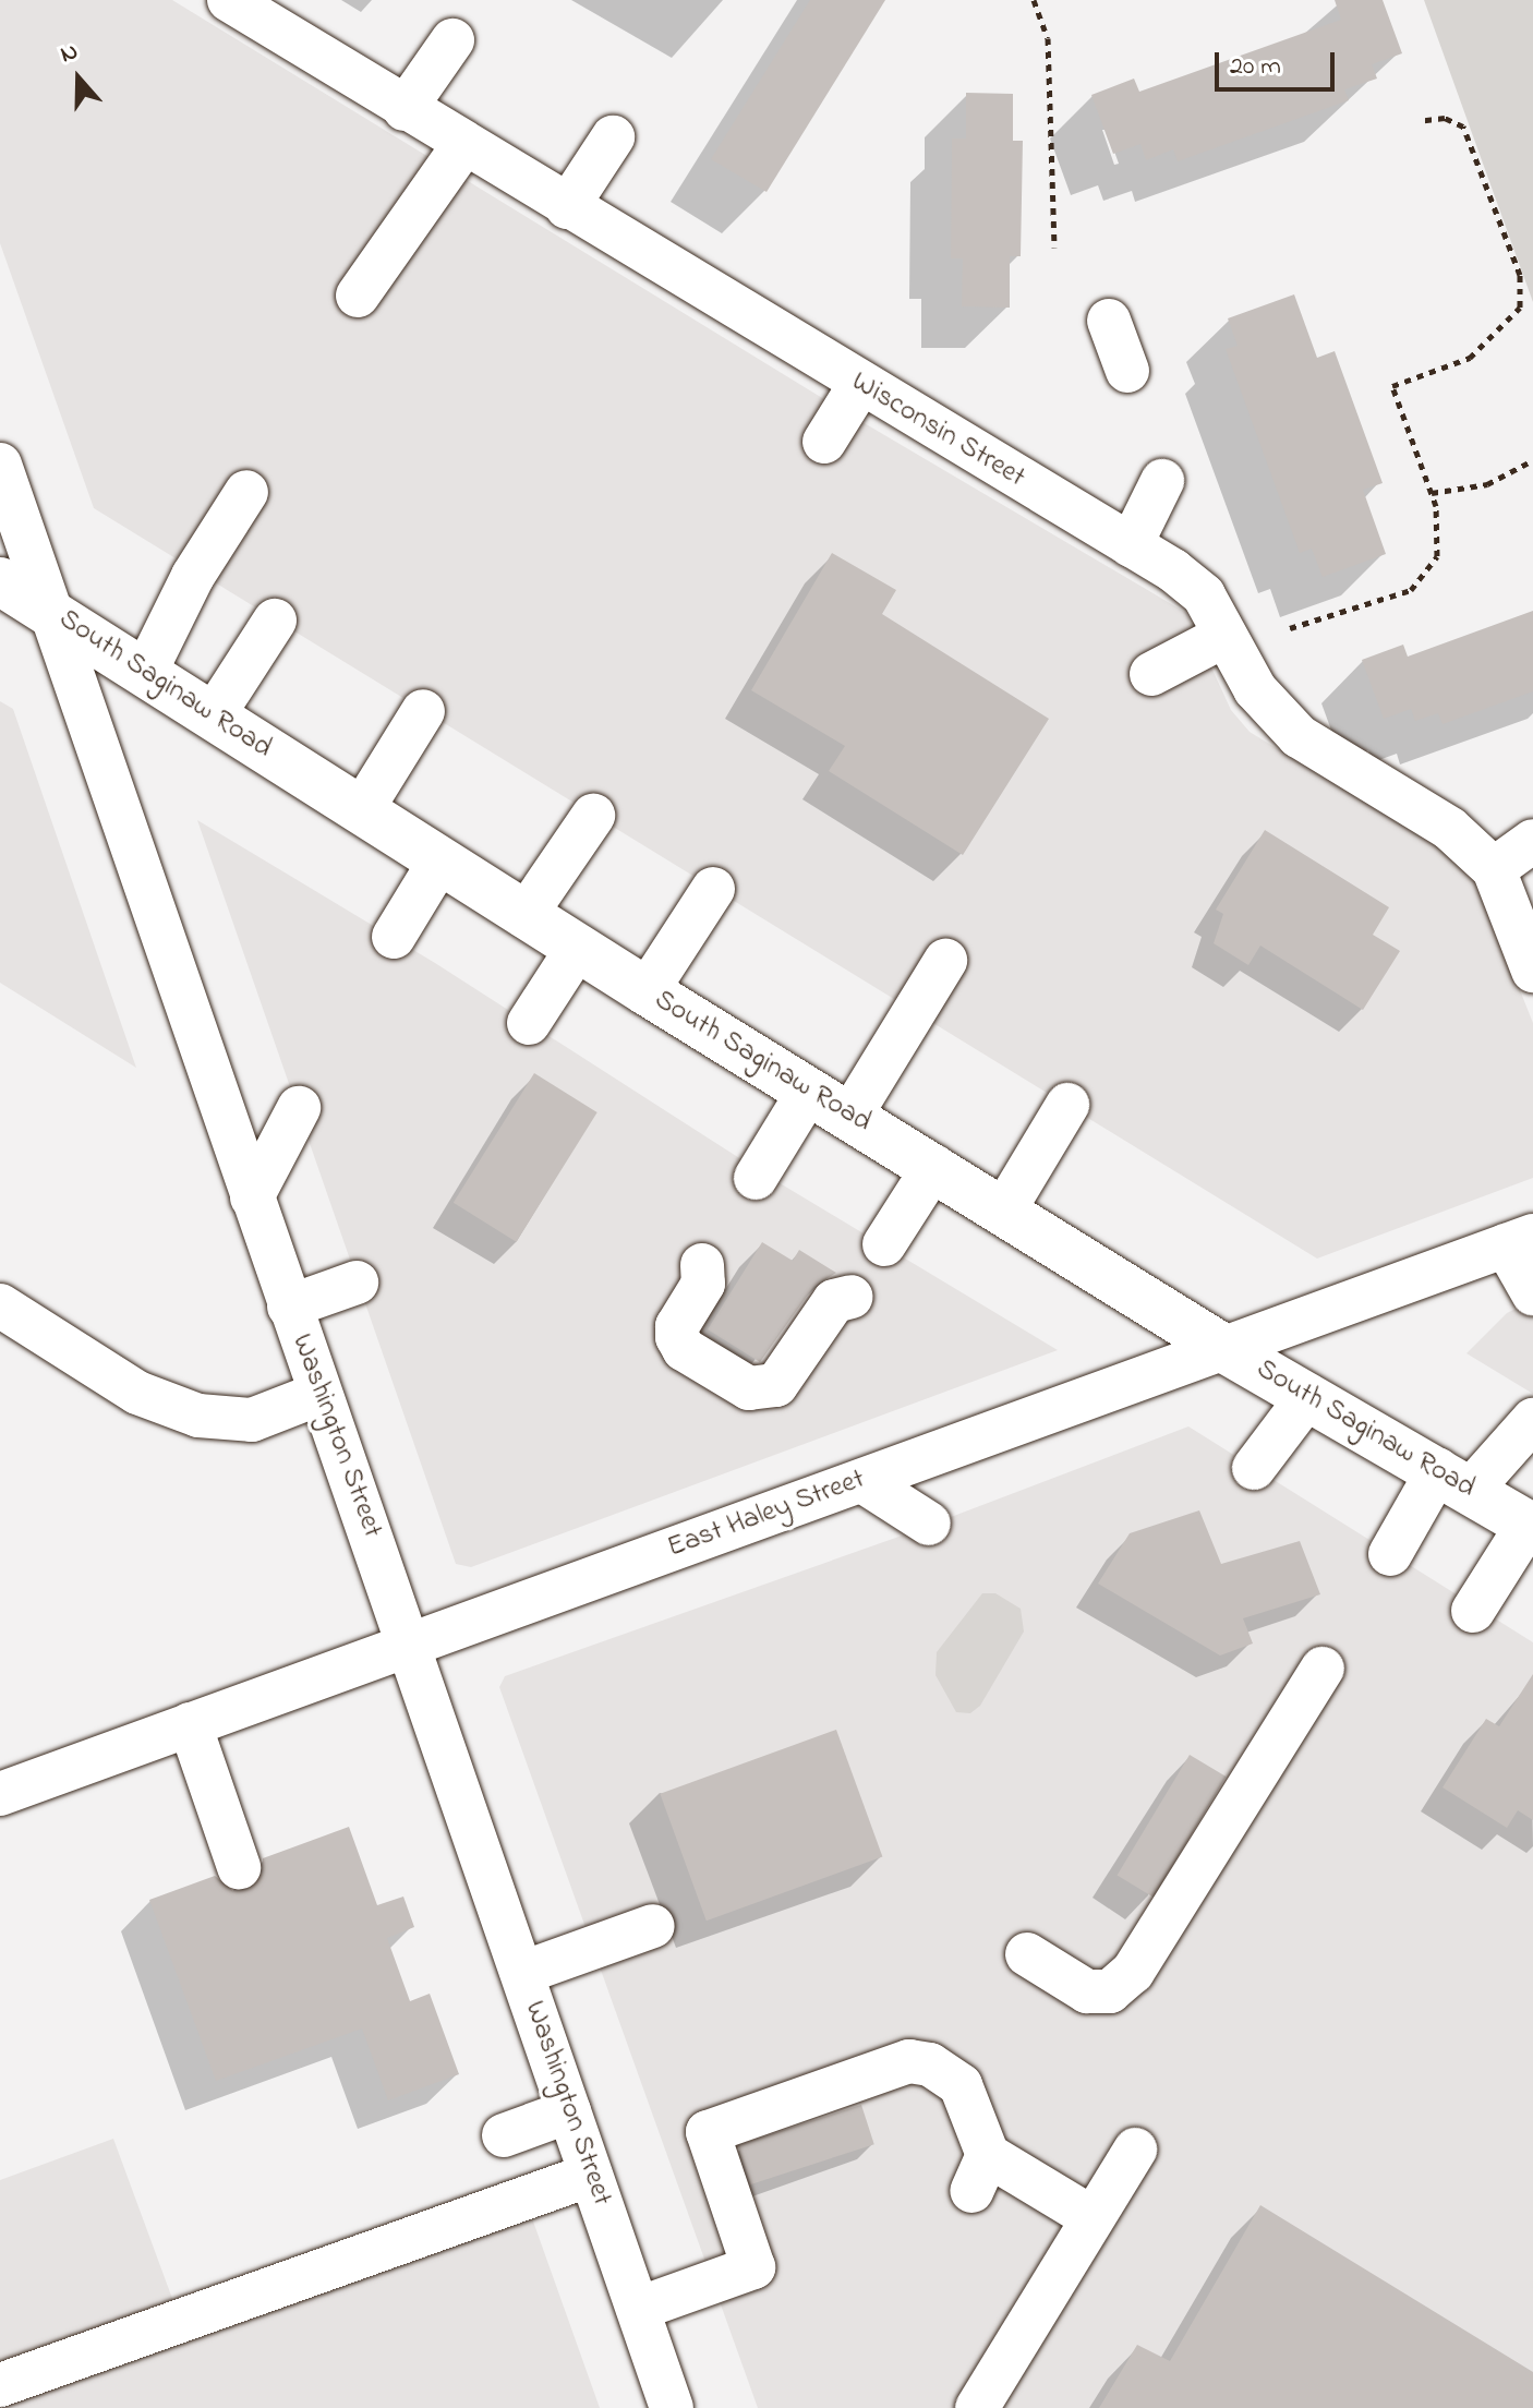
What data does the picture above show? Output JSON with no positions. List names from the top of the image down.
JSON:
{
  "streets": {
    "main road": ["South Saginaw Road"],
    "street": ["Wisconsin Street", "Washington Street", "East Haley Street"]
  },
  "crossings": [
    ["South Saginaw Road", "Washington Street"],
    ["South Saginaw Road", "East Haley Street"],
    ["Washington Street", "East Haley Street"]
  ],
  "scale_bar": "20 m",
  "north": "top"
}
